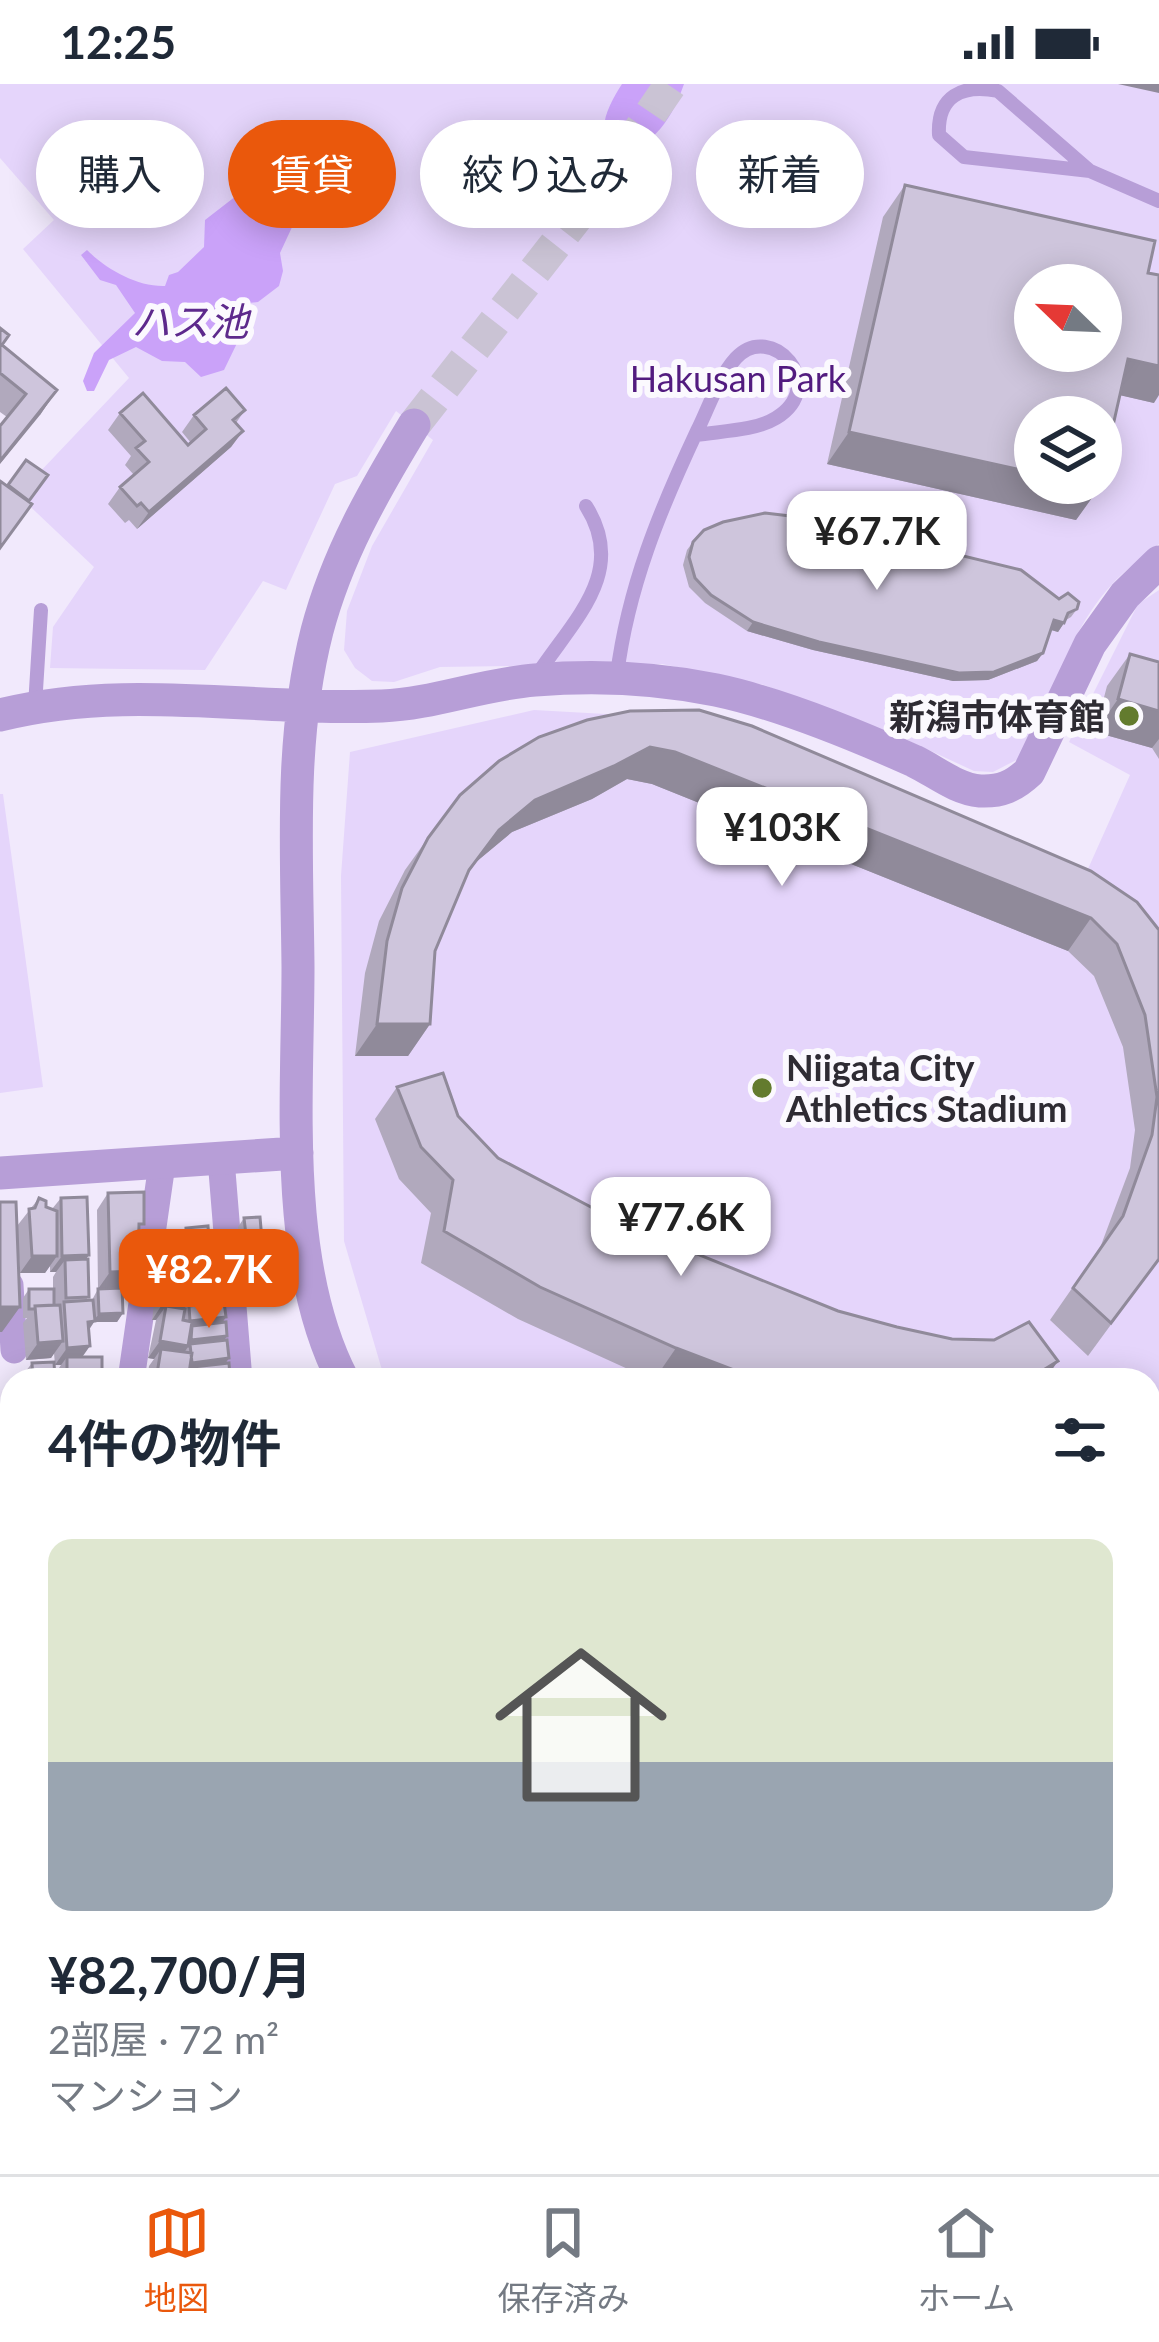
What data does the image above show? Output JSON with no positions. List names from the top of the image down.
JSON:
{
  "water": ["ハス池"],
  "parks": ["Hakusan Park"],
  "places": ["新潟市体育館", "Niigata City Athletics Stadium"],
  "north": "top left",
  "page": {
    "status": "12:25",
    "chip": [
      "購入",
      "賃貸",
      "絞り込み",
      "新着"
    ],
    "price": [
      "¥67.7K",
      "¥103K",
      "¥77.6K",
      "¥82.7K"
    ],
    "heading": "4件の物件",
    "list": [
      {
        "name": "¥82,700/月",
        "note": "2部屋 · 72 m² · マンション"
      }
    ],
    "tabs": ["地図", "保存済み", "ホーム"]
  }
}
